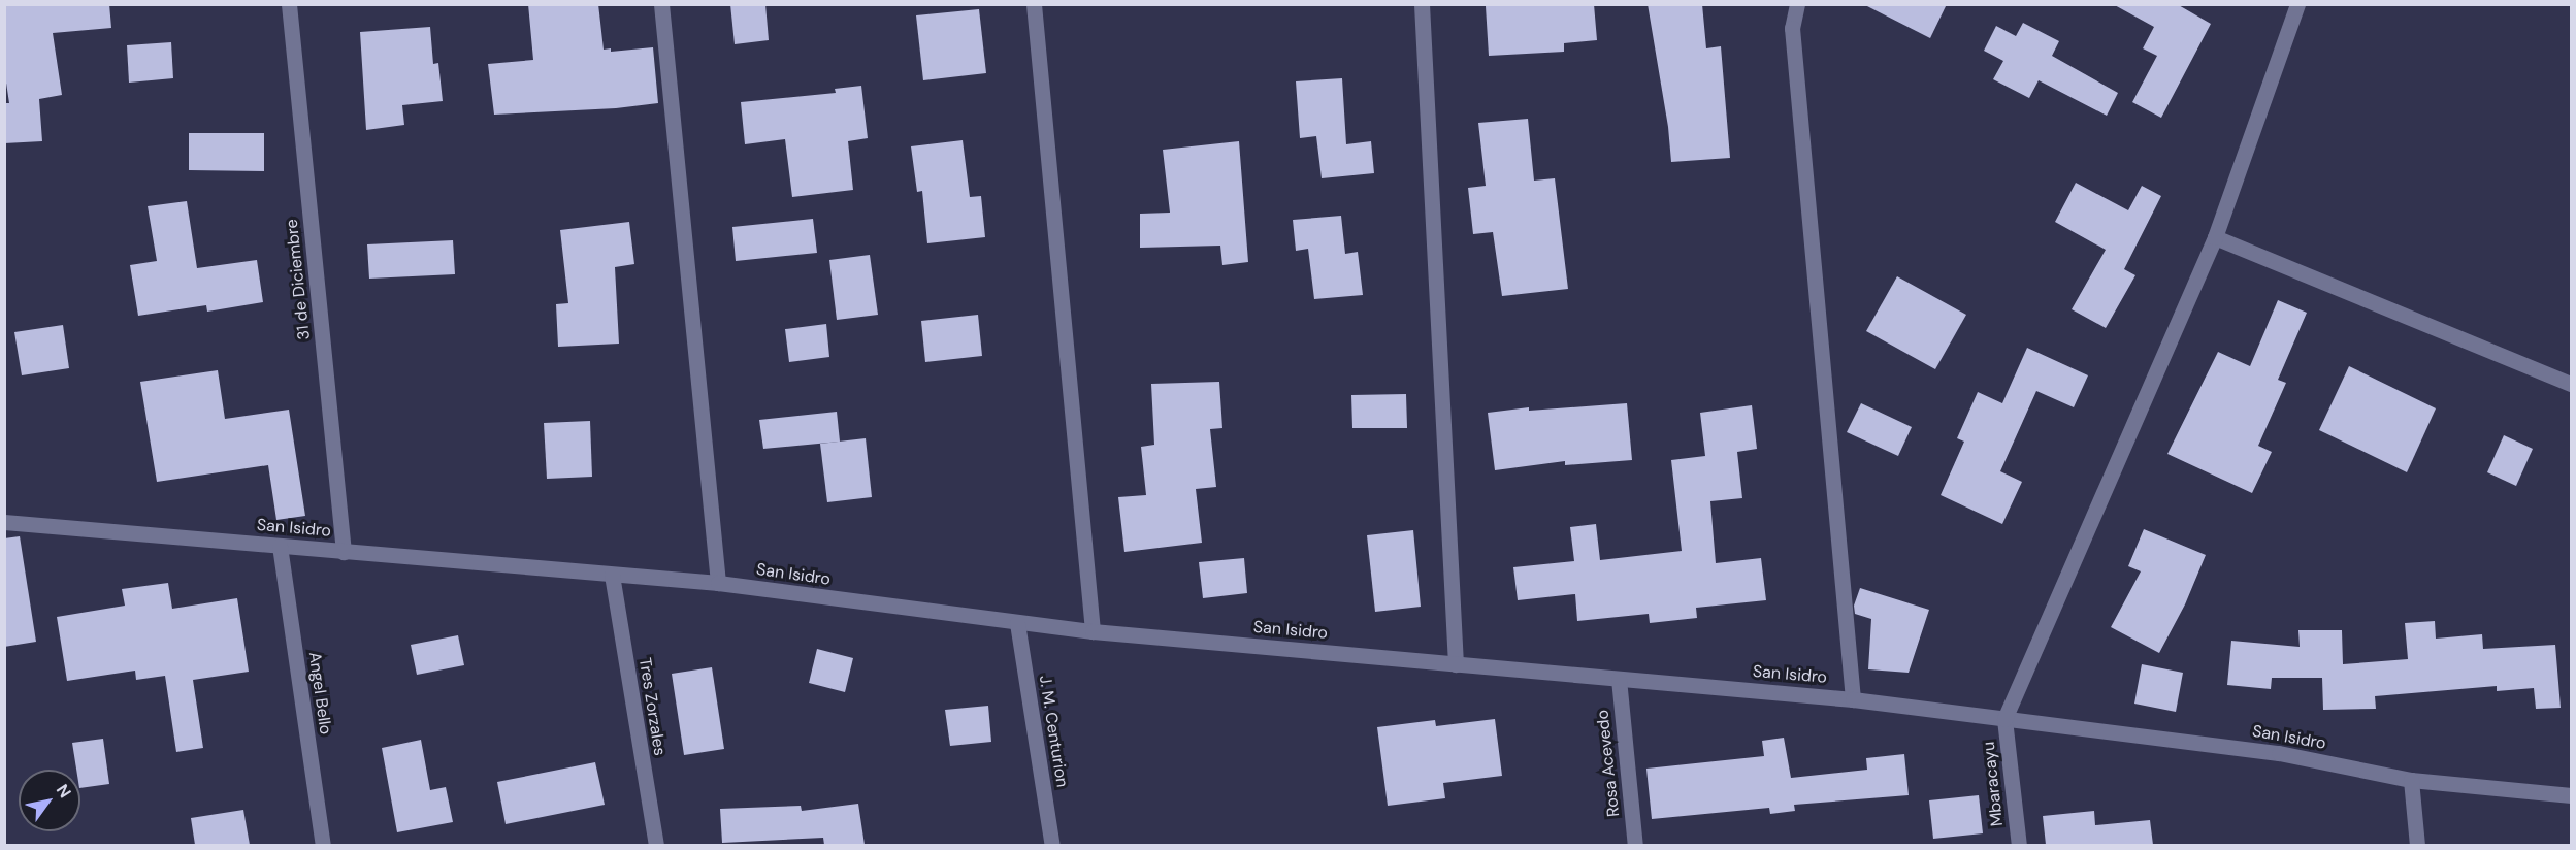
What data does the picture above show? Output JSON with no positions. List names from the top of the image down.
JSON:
{
  "streets": {
    "street": [
      "31 de Diciembre",
      "San Isidro",
      "Angel Bello",
      "Tres Zorzales",
      "J. M. Centurion",
      "Rosa Acevedo",
      "Mbaracayu"
    ]
  },
  "crossings": [
    ["31 de Diciembre", "San Isidro"],
    ["San Isidro", "Angel Bello"],
    ["San Isidro", "Tres Zorzales"],
    ["San Isidro", "J. M. Centurion"],
    ["San Isidro", "Rosa Acevedo"],
    ["San Isidro", "Mbaracayu"]
  ],
  "north": "top right"
}
